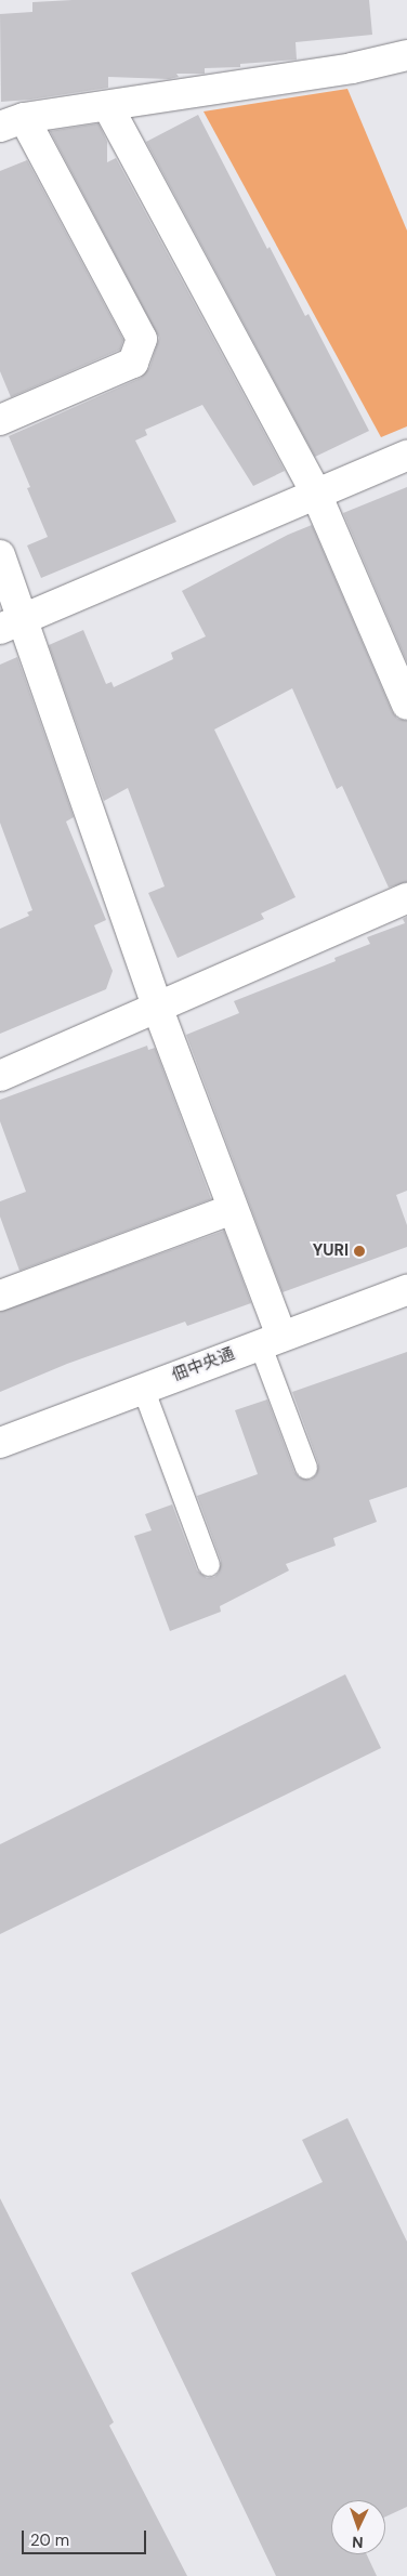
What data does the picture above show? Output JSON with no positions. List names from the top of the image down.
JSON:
{
  "streets": {
    "street": ["佃中央通"]
  },
  "places": ["YURI"],
  "scale_bar": "20 m",
  "north": "bottom"
}
